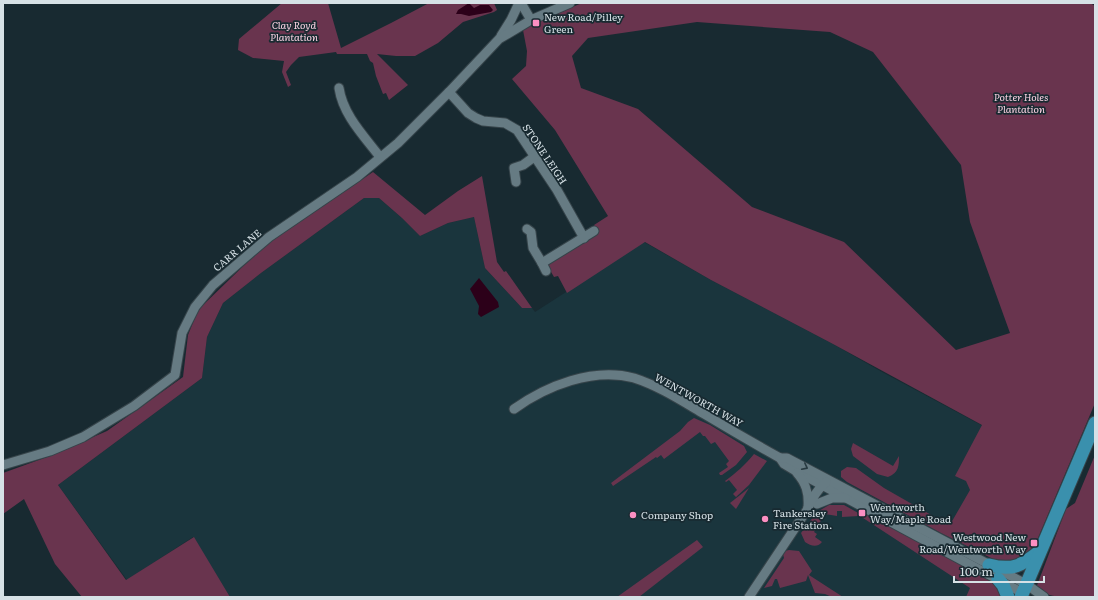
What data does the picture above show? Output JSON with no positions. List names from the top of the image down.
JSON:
{
  "streets": {
    "street": ["STONE LEIGH", "CARR LANE", "WENTWORTH WAY"]
  },
  "crossings": [
    ["STONE LEIGH", "CARR LANE"]
  ],
  "parks": ["Clay Royd Plantation", "Potter Holes Plantation"],
  "places": {
    "transit": ["New Road/Pilley Green", "Wentworth Way/Maple Road", "Westwood New Road/Wentworth Way"],
    "other": ["Company Shop", "Tankersley Fire Station."]
  },
  "scale_bar": "100 m"
}
